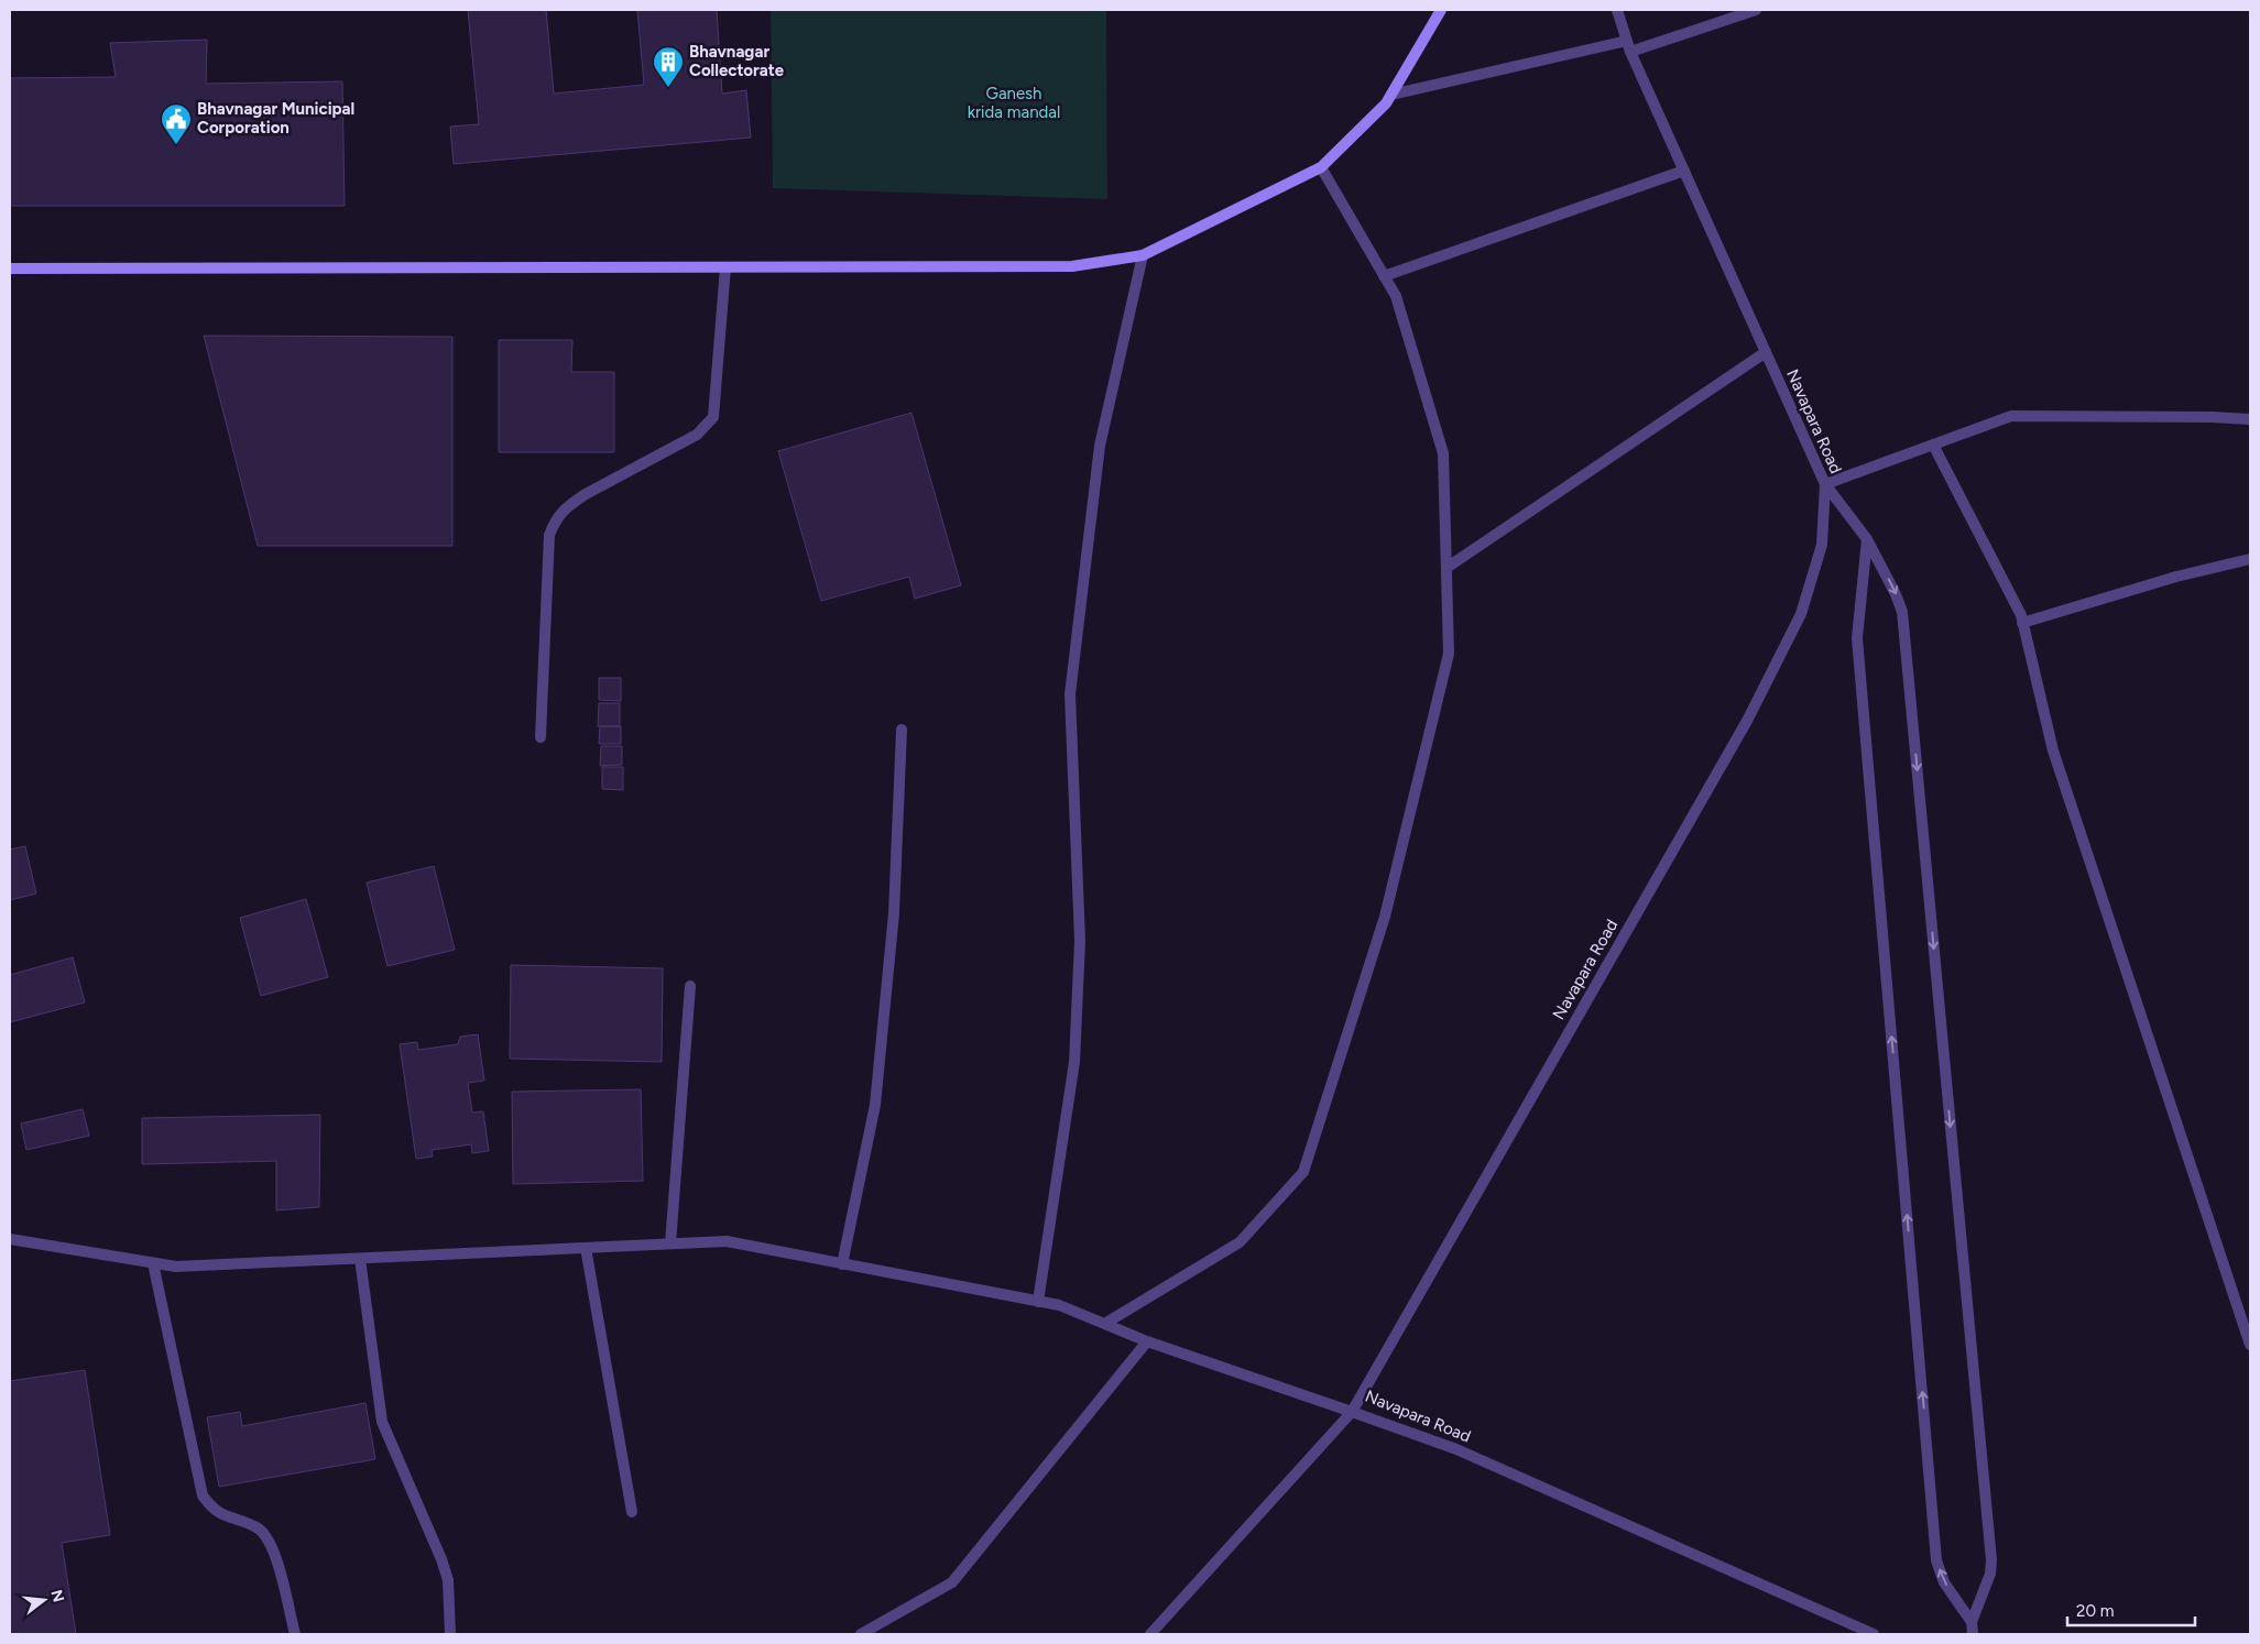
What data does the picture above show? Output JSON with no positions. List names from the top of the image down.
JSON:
{
  "streets": {
    "street": ["Navapara Road"]
  },
  "parks": ["Ganesh krida mandal"],
  "places": {
    "building": ["Bhavnagar Collectorate"],
    "public building": ["Bhavnagar Municipal Corporation"]
  },
  "scale_bar": "20 m",
  "north": "right"
}
